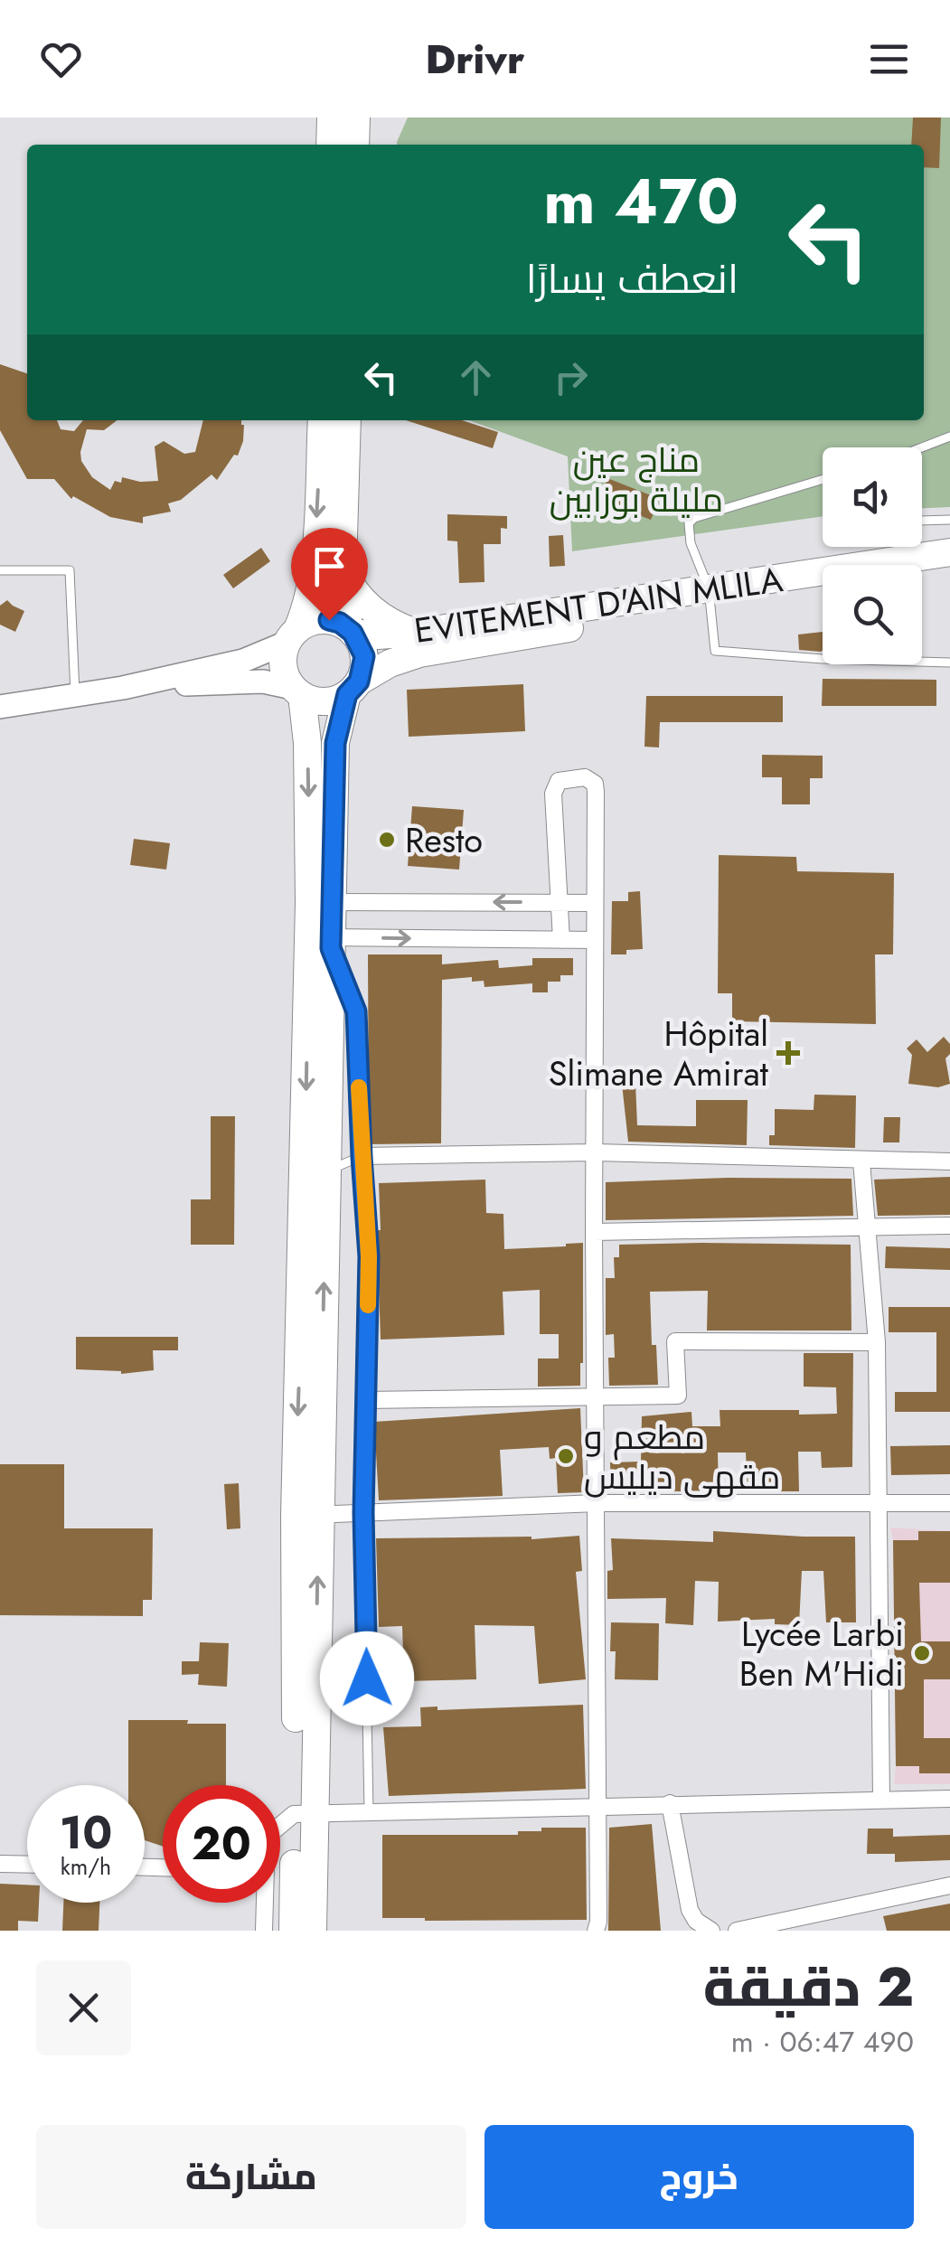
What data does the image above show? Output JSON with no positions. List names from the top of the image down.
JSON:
{
  "streets": {
    "highway": ["EVITEMENT D'AIN MLILA"]
  },
  "parks": ["مناج عين مليلة بوزابين"],
  "places": {
    "other": ["Resto", "مطعم و مقهى ديليس", "Lycée Larbi Ben M'Hidi"],
    "health": ["Hôpital Slimane Amirat"]
  },
  "page": {
    "header": "Drivr",
    "turn": ["470 m", "انعطف يسارًا"],
    "speed": "10 km/h",
    "limit": "20",
    "heading": ["2 دقيقة", "490 m · 06:47"],
    "buttons": ["خروج", "مشاركة"]
  }
}
